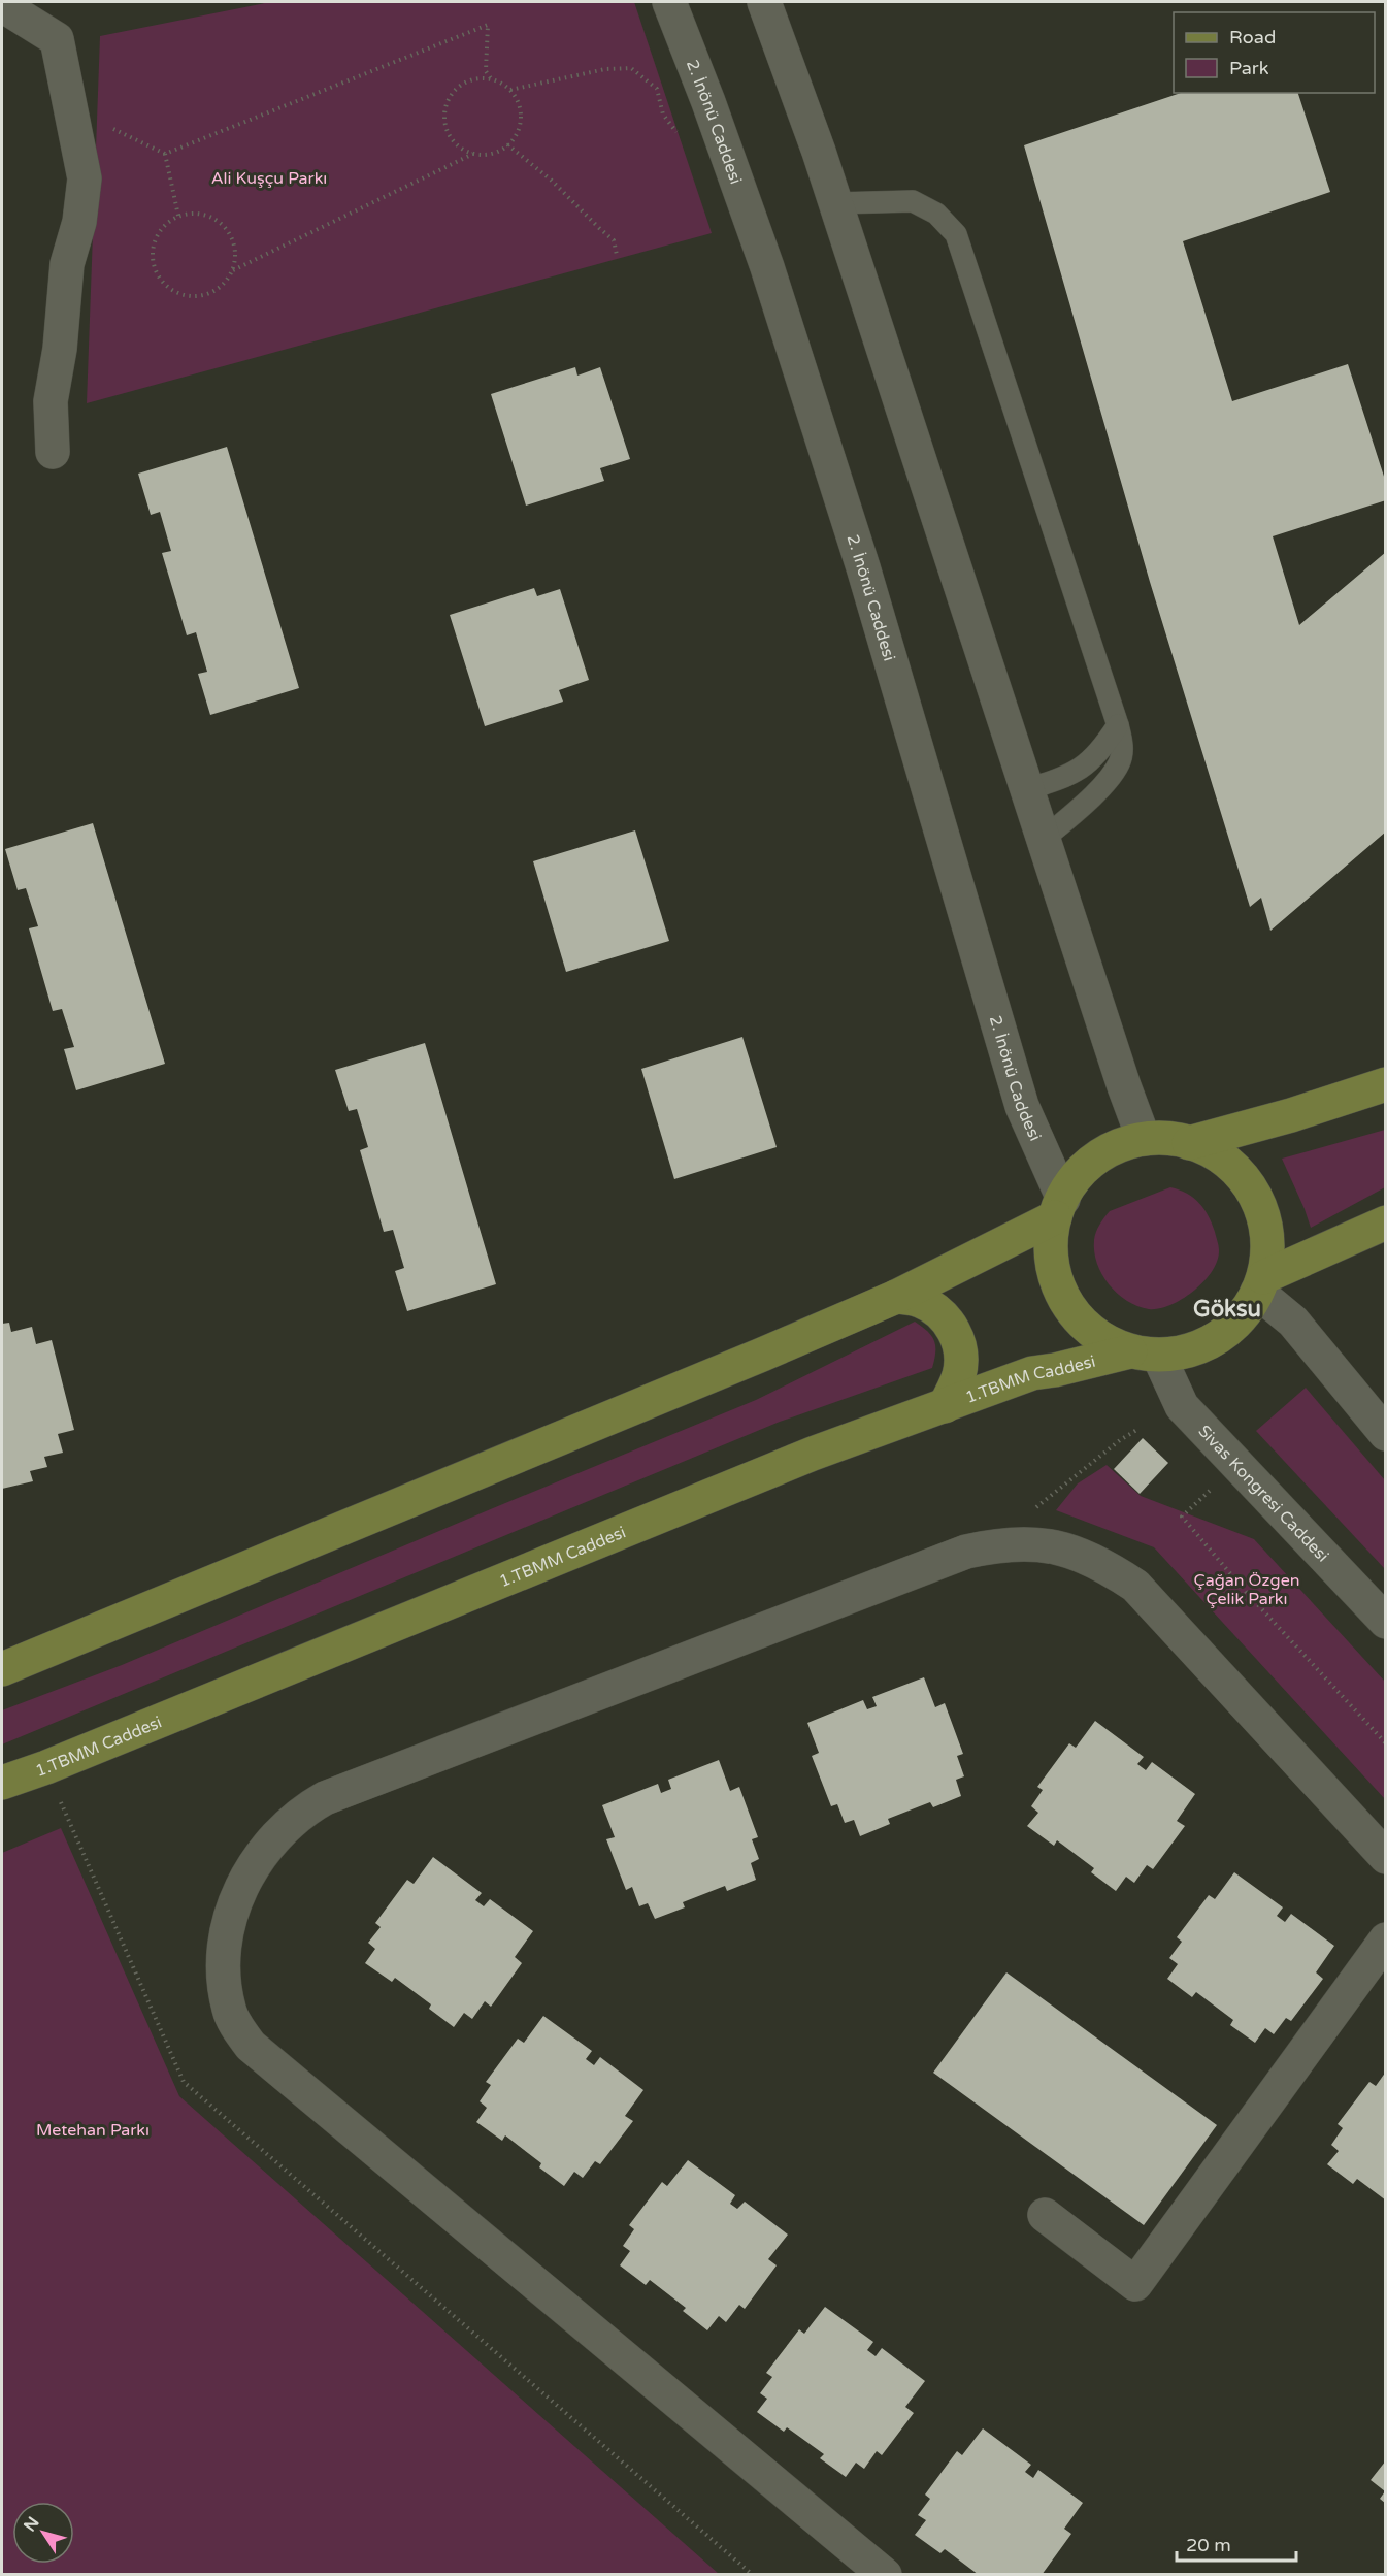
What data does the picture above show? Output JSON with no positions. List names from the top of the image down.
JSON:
{
  "streets": {
    "main road": ["1.TBMM Caddesi"],
    "street": ["2. İnönü Caddesi", "Sivas Kongresi Caddesi"]
  },
  "crossings": [
    ["2. İnönü Caddesi", "1.TBMM Caddesi"],
    ["2. İnönü Caddesi", "Sivas Kongresi Caddesi"],
    ["1.TBMM Caddesi", "Sivas Kongresi Caddesi"]
  ],
  "districts": ["Göksu"],
  "parks": ["Ali Kuşçu Parkı", "Çağan Özgen Çelik Parkı", "Metehan Parkı"],
  "legend": ["Road", "Park"],
  "scale_bar": "20 m",
  "north": "top left"
}
